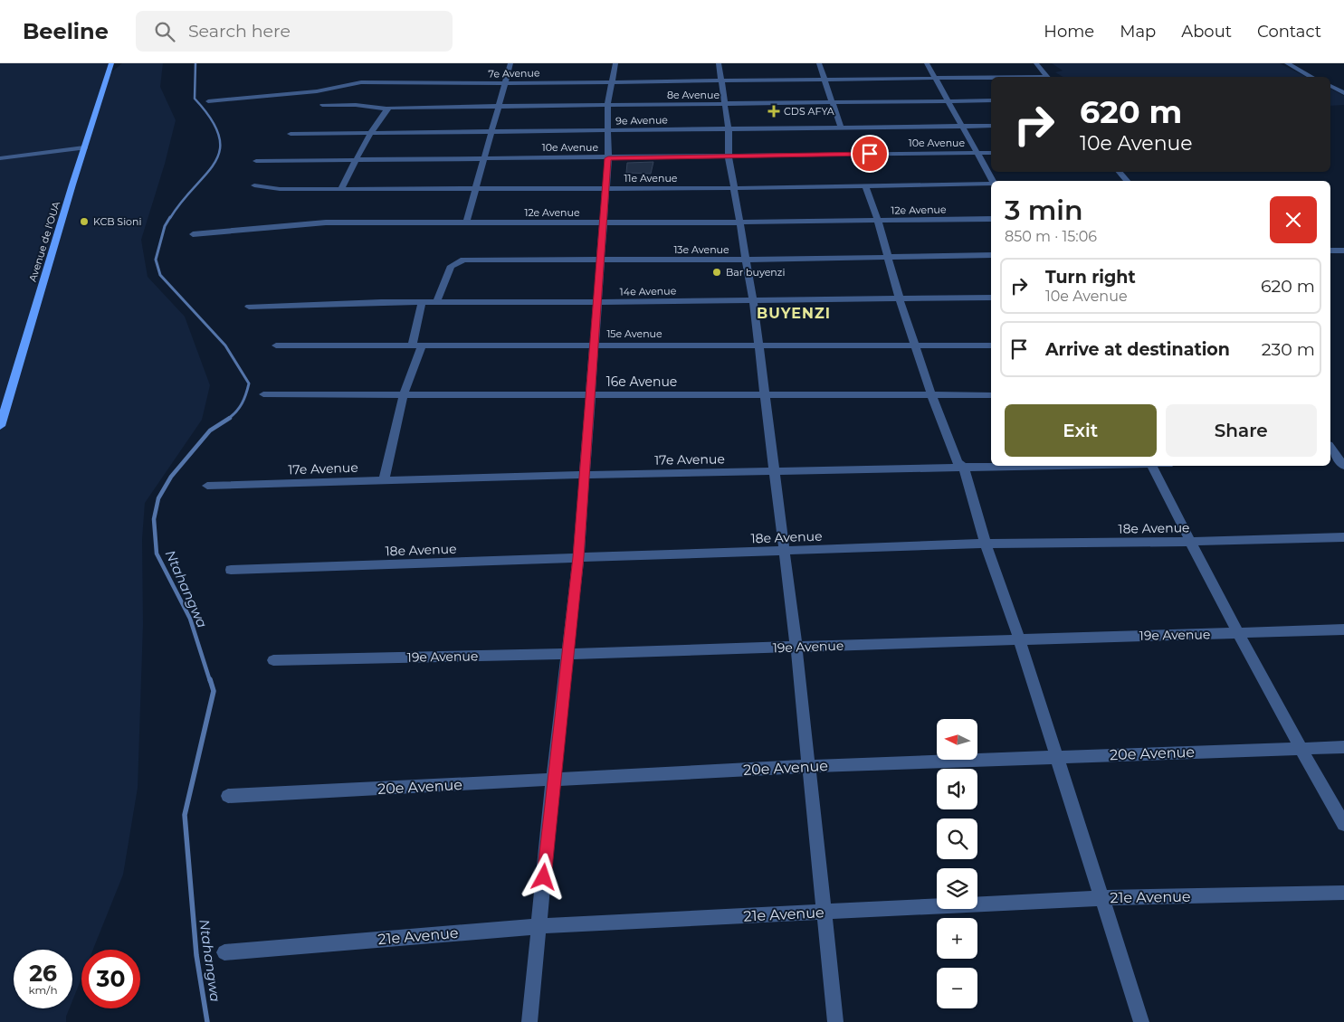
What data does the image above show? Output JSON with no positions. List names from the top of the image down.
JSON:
{
  "streets": {
    "main road": ["Avenue de l'OUA"],
    "street": [
      "7e Avenue",
      "8e Avenue",
      "9e Avenue",
      "10e Avenue",
      "11e Avenue",
      "12e Avenue",
      "13e Avenue",
      "14e Avenue",
      "15e Avenue",
      "16e Avenue",
      "17e Avenue",
      "18e Avenue",
      "19e Avenue",
      "20e Avenue",
      "21e Avenue"
    ]
  },
  "crossings": [
    ["13e Avenue", "14e Avenue"]
  ],
  "districts": ["BUYENZI"],
  "water": ["Ntahangwa"],
  "places": {
    "health": ["CDS AFYA"],
    "other": ["KCB Sioni", "Bar buyenzi"]
  },
  "north": "left",
  "page": {
    "header": "Beeline",
    "search": "Search here",
    "nav": [
      "Home",
      "Map",
      "About",
      "Contact"
    ],
    "turn": ["620 m", "10e Avenue"],
    "heading": ["3 min", "850 m · 15:06"],
    "list": [
      {
        "name": "Turn right",
        "note": "10e Avenue",
        "value": "620 m"
      },
      {
        "name": "Arrive at destination",
        "value": "230 m"
      }
    ],
    "buttons": ["Exit", "Share"],
    "map_buttons": ["+", "−"],
    "speed": "26 km/h",
    "limit": "30"
  }
}
